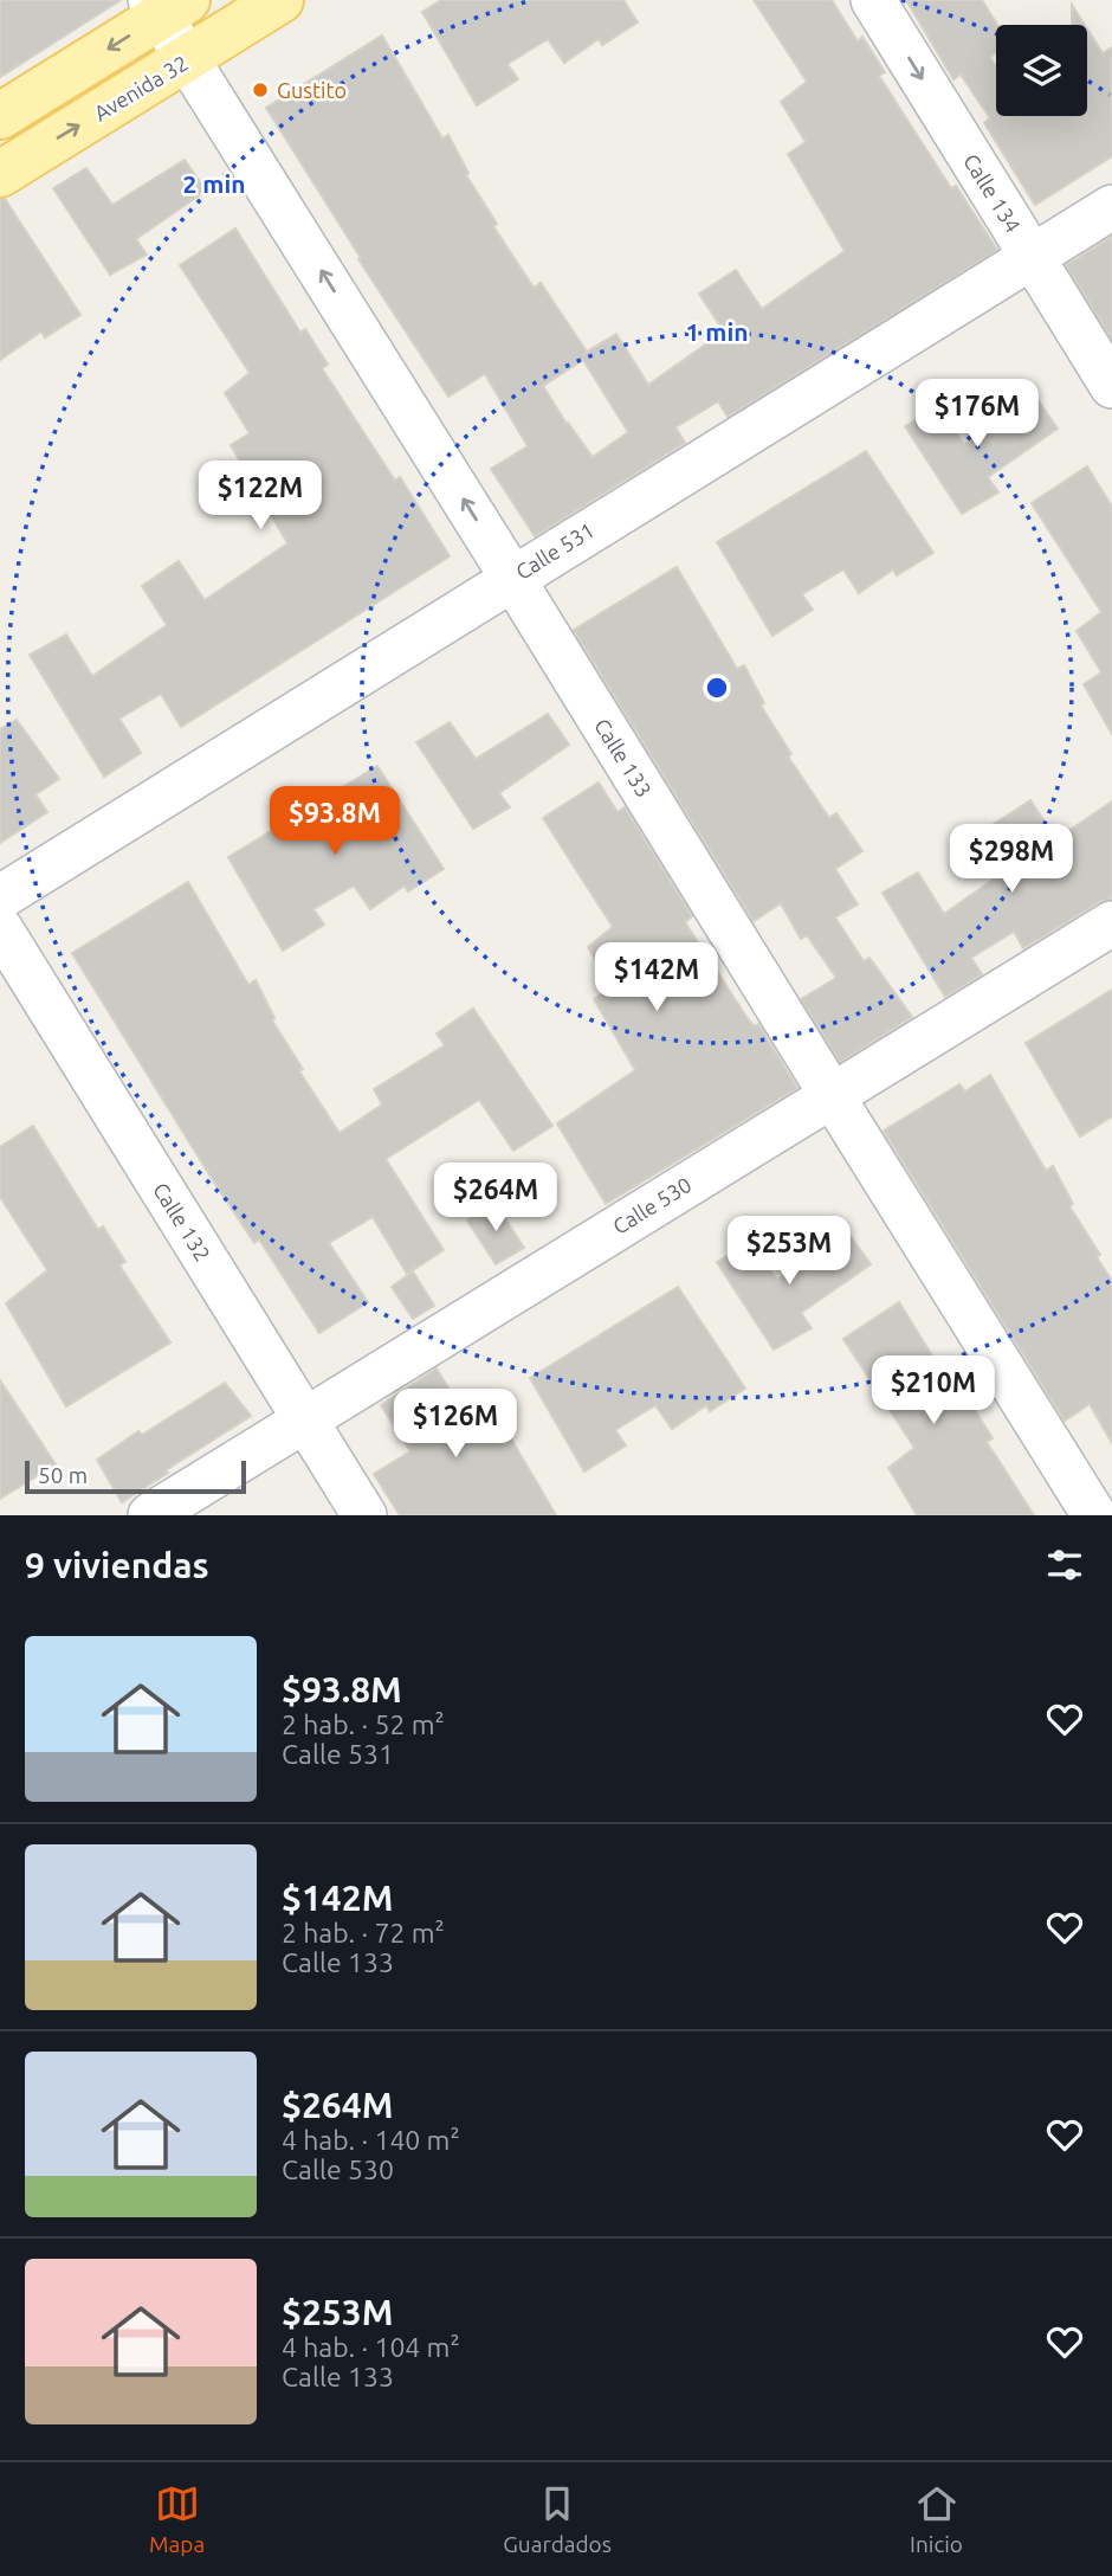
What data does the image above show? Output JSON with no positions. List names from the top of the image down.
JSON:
{
  "streets": {
    "main road": ["Avenida 32"],
    "street": [
      "Calle 134",
      "Calle 531",
      "Calle 133",
      "Calle 530",
      "Calle 132"
    ]
  },
  "crossings": [
    ["Avenida 32", "Calle 133"],
    ["Calle 134", "Calle 531"],
    ["Calle 531", "Calle 133"],
    ["Calle 133", "Calle 530"],
    ["Calle 530", "Calle 132"]
  ],
  "one_way": ["Calle 134"],
  "places": ["Gustito"],
  "scale_bar": "50 m",
  "page": {
    "price": [
      "$176M",
      "$122M",
      "$93.8M",
      "$298M",
      "$142M",
      "$264M",
      "$253M",
      "$210M",
      "$126M"
    ],
    "scale": "50 m",
    "heading": "9 viviendas",
    "list": [
      {
        "name": "$93.8M",
        "note": "2 hab. · 52 m² · Calle 531"
      },
      {
        "name": "$142M",
        "note": "2 hab. · 72 m² · Calle 133"
      },
      {
        "name": "$264M",
        "note": "4 hab. · 140 m² · Calle 530"
      },
      {
        "name": "$253M",
        "note": "4 hab. · 104 m² · Calle 133"
      }
    ],
    "tabs": ["Mapa", "Guardados", "Inicio"]
  },
  "rings": ["2 min", "1 min"]
}
